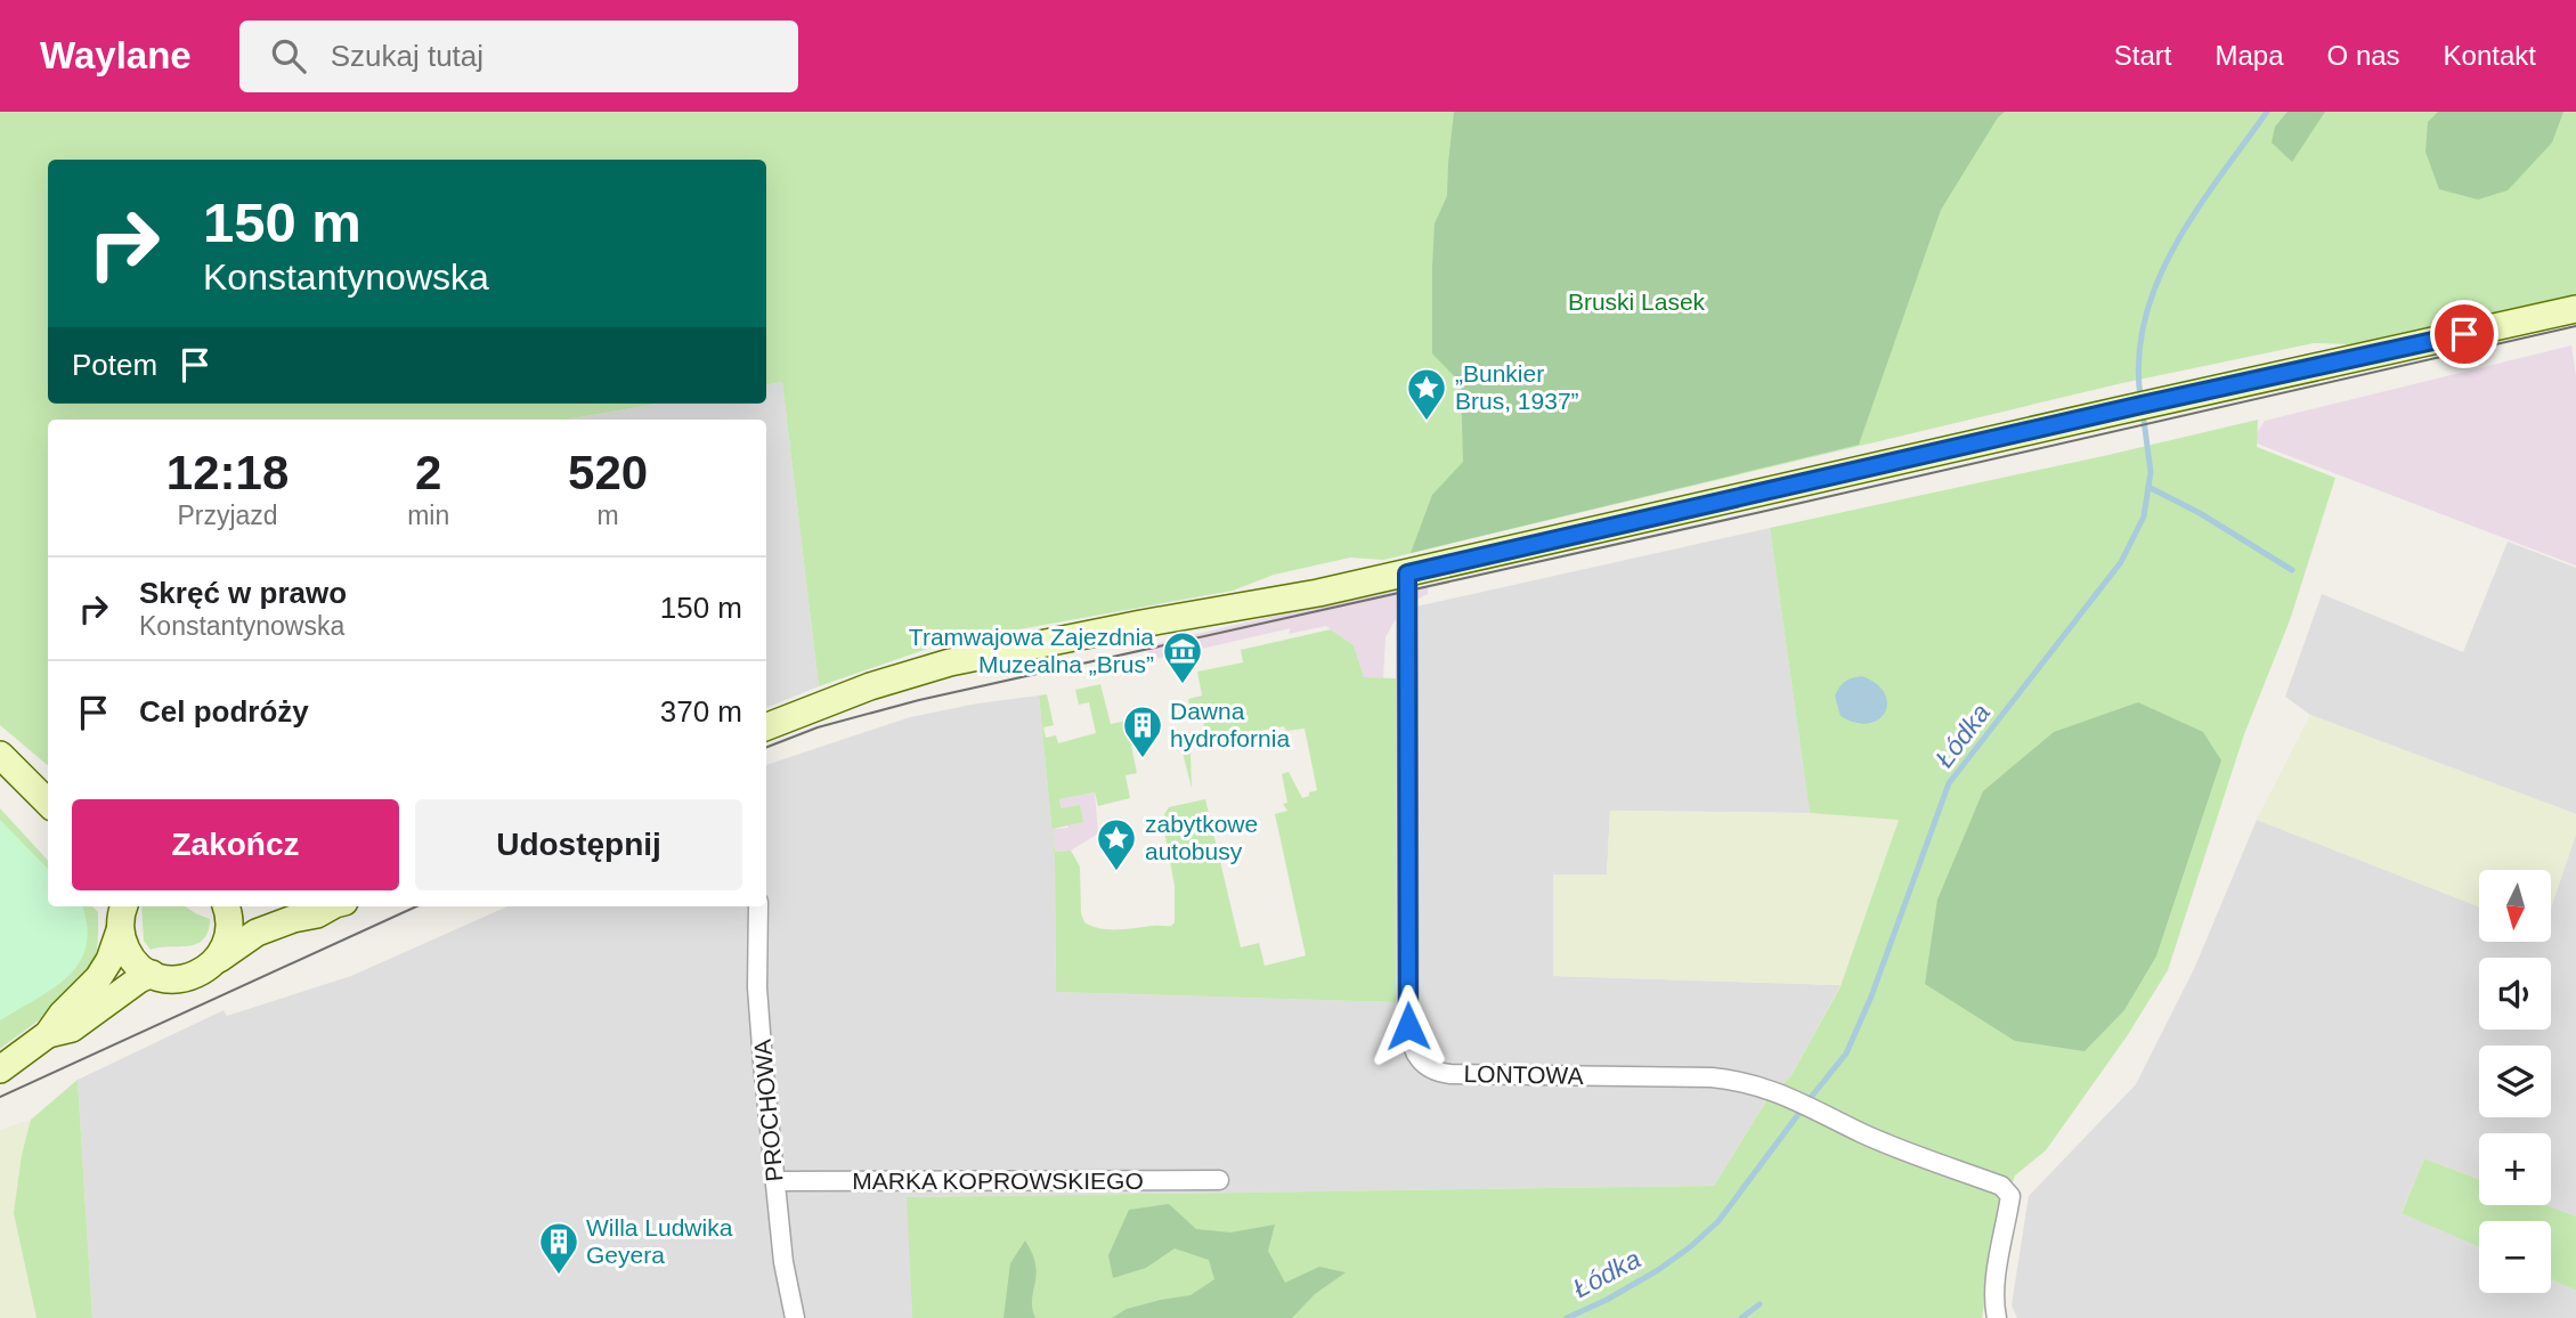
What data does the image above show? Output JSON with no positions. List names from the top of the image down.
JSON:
{
  "streets": {
    "street": ["LONTOWA", "PROCHOWA", "MARKA KOPROWSKIEGO"]
  },
  "crossings": [
    ["PROCHOWA", "MARKA KOPROWSKIEGO"]
  ],
  "water": ["Łódka"],
  "parks": ["Bruski Lasek"],
  "places": {
    "place": ["„Bunkier Brus, 1937”", "zabytkowe autobusy"],
    "museum": ["Tramwajowa Zajezdnia Muzealna „Brus”"],
    "building": ["Dawna hydrofornia", "Willa Ludwika Geyera"]
  },
  "north": "bottom",
  "page": {
    "header": "Waylane",
    "search": "Szukaj tutaj",
    "nav": [
      "Start",
      "Mapa",
      "O nas",
      "Kontakt"
    ],
    "turn": ["150 m", "Konstantynowska"],
    "then": "Potem",
    "eta": [
      "12:18",
      "Przyjazd",
      "2",
      "min",
      "520",
      "m"
    ],
    "list": [
      {
        "name": "Skręć w prawo",
        "note": "Konstantynowska",
        "value": "150 m"
      },
      {
        "name": "Cel podróży",
        "value": "370 m"
      }
    ],
    "buttons": ["Zakończ", "Udostępnij"],
    "map_buttons": ["+", "−"]
  }
}
